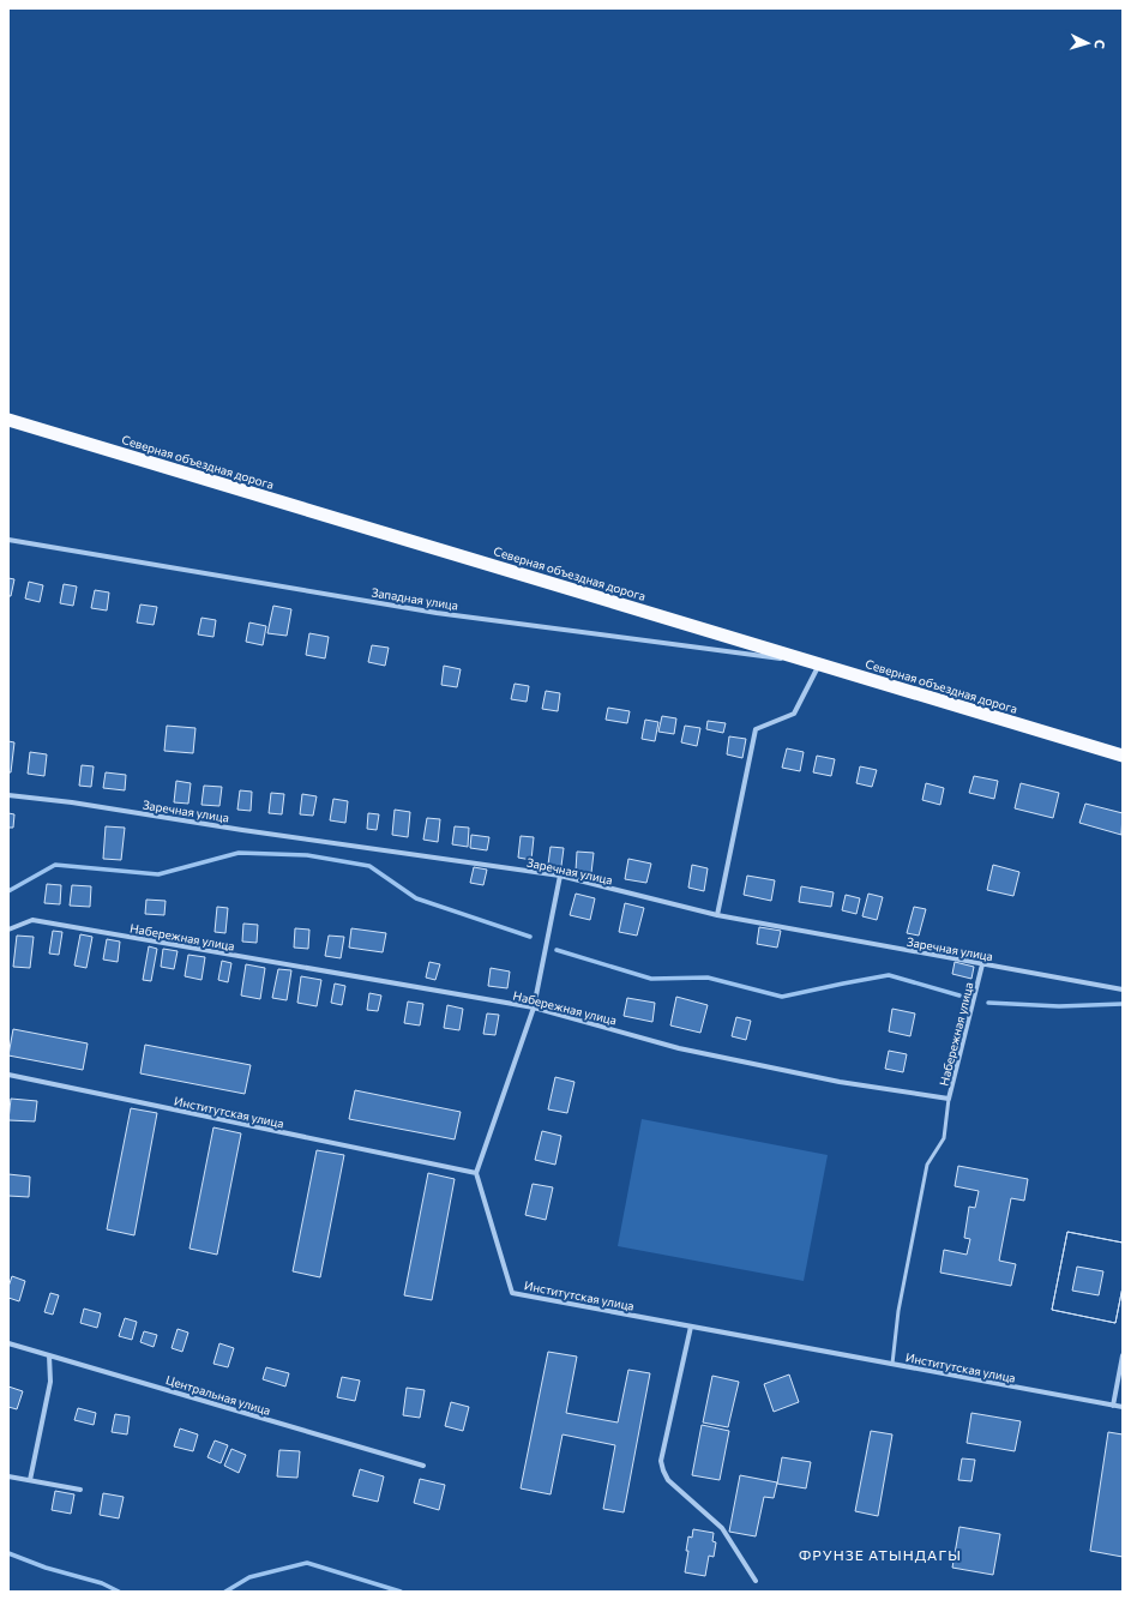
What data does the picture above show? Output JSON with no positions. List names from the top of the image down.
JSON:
{
  "streets": {
    "highway": ["Северная объездная дорога"],
    "street": [
      "Западная улица",
      "Заречная улица",
      "Набережная улица",
      "Институтская улица",
      "Центральная улица"
    ]
  },
  "crossings": [
    ["Северная объездная дорога", "Западная улица"],
    ["Заречная улица", "Набережная улица"]
  ],
  "districts": ["ФРУНЗЕ АТЫНДАГЫ"],
  "north": "right"
}
